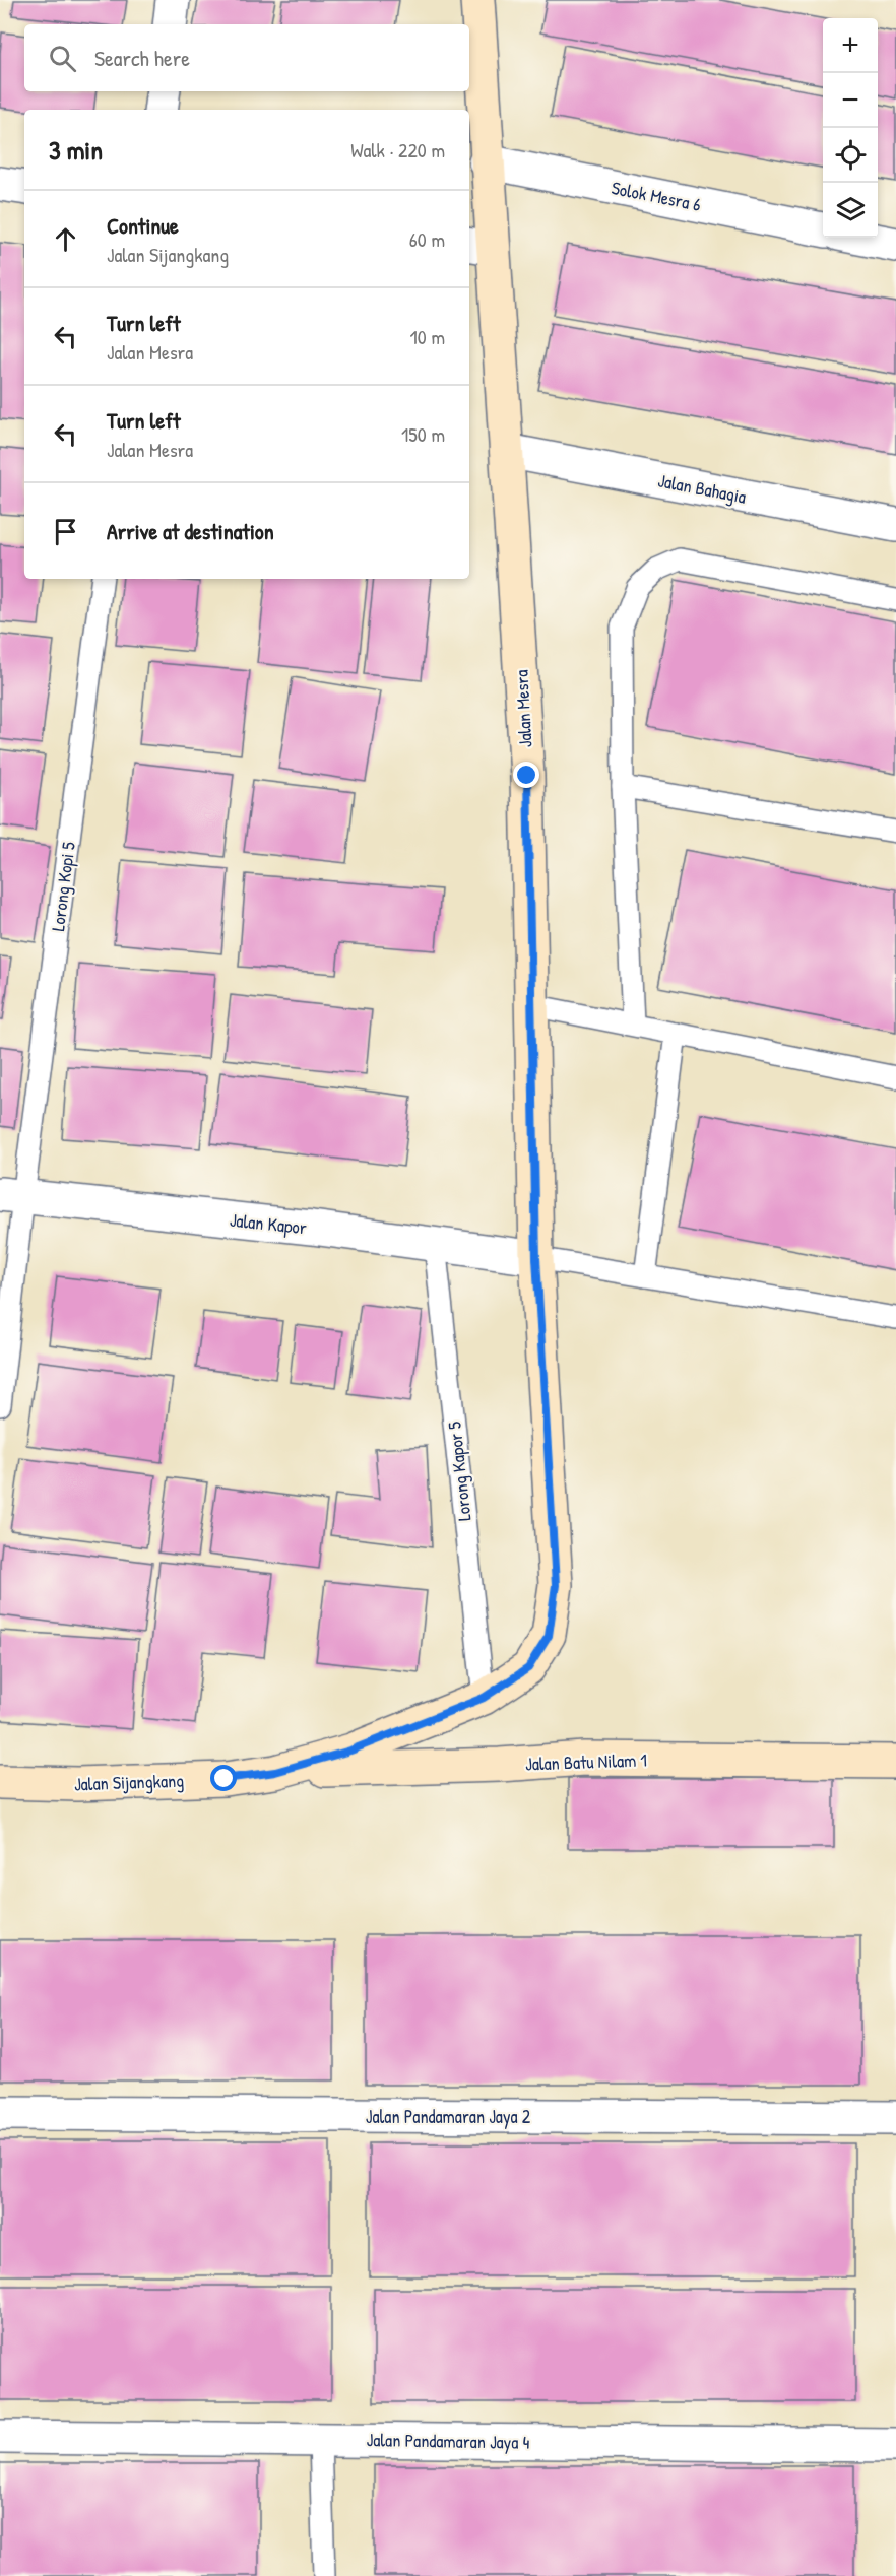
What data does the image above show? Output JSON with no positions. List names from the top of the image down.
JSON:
{
  "streets": {
    "street": [
      "Solok Mesra 6",
      "Jalan Bahagia",
      "Jalan Mesra",
      "Jalan Kapor",
      "Jalan Batu Nilam 1",
      "Jalan Sijangkang",
      "Jalan Pandamaran Jaya 2",
      "Jalan Pandamaran Jaya 4"
    ],
    "lane": ["Lorong Kopi 5", "Lorong Kapor 5"]
  },
  "crossings": [
    ["Solok Mesra 6", "Jalan Mesra"],
    ["Jalan Bahagia", "Jalan Mesra"],
    ["Jalan Mesra", "Jalan Kapor"],
    ["Jalan Mesra", "Jalan Sijangkang"],
    ["Lorong Kopi 5", "Jalan Kapor"],
    ["Jalan Kapor", "Lorong Kapor 5"],
    ["Lorong Kapor 5", "Jalan Sijangkang"],
    ["Jalan Batu Nilam 1", "Jalan Sijangkang"]
  ],
  "page": {
    "map_buttons": ["+", "−"],
    "search": "Search here",
    "heading": ["3 min", "Walk · 220 m"],
    "list": [
      ["Continue", "Jalan Sijangkang", "60 m"],
      ["Turn left", "Jalan Mesra", "10 m"],
      ["Turn left", "Jalan Mesra", "150 m"],
      "Arrive at destination"
    ]
  }
}
